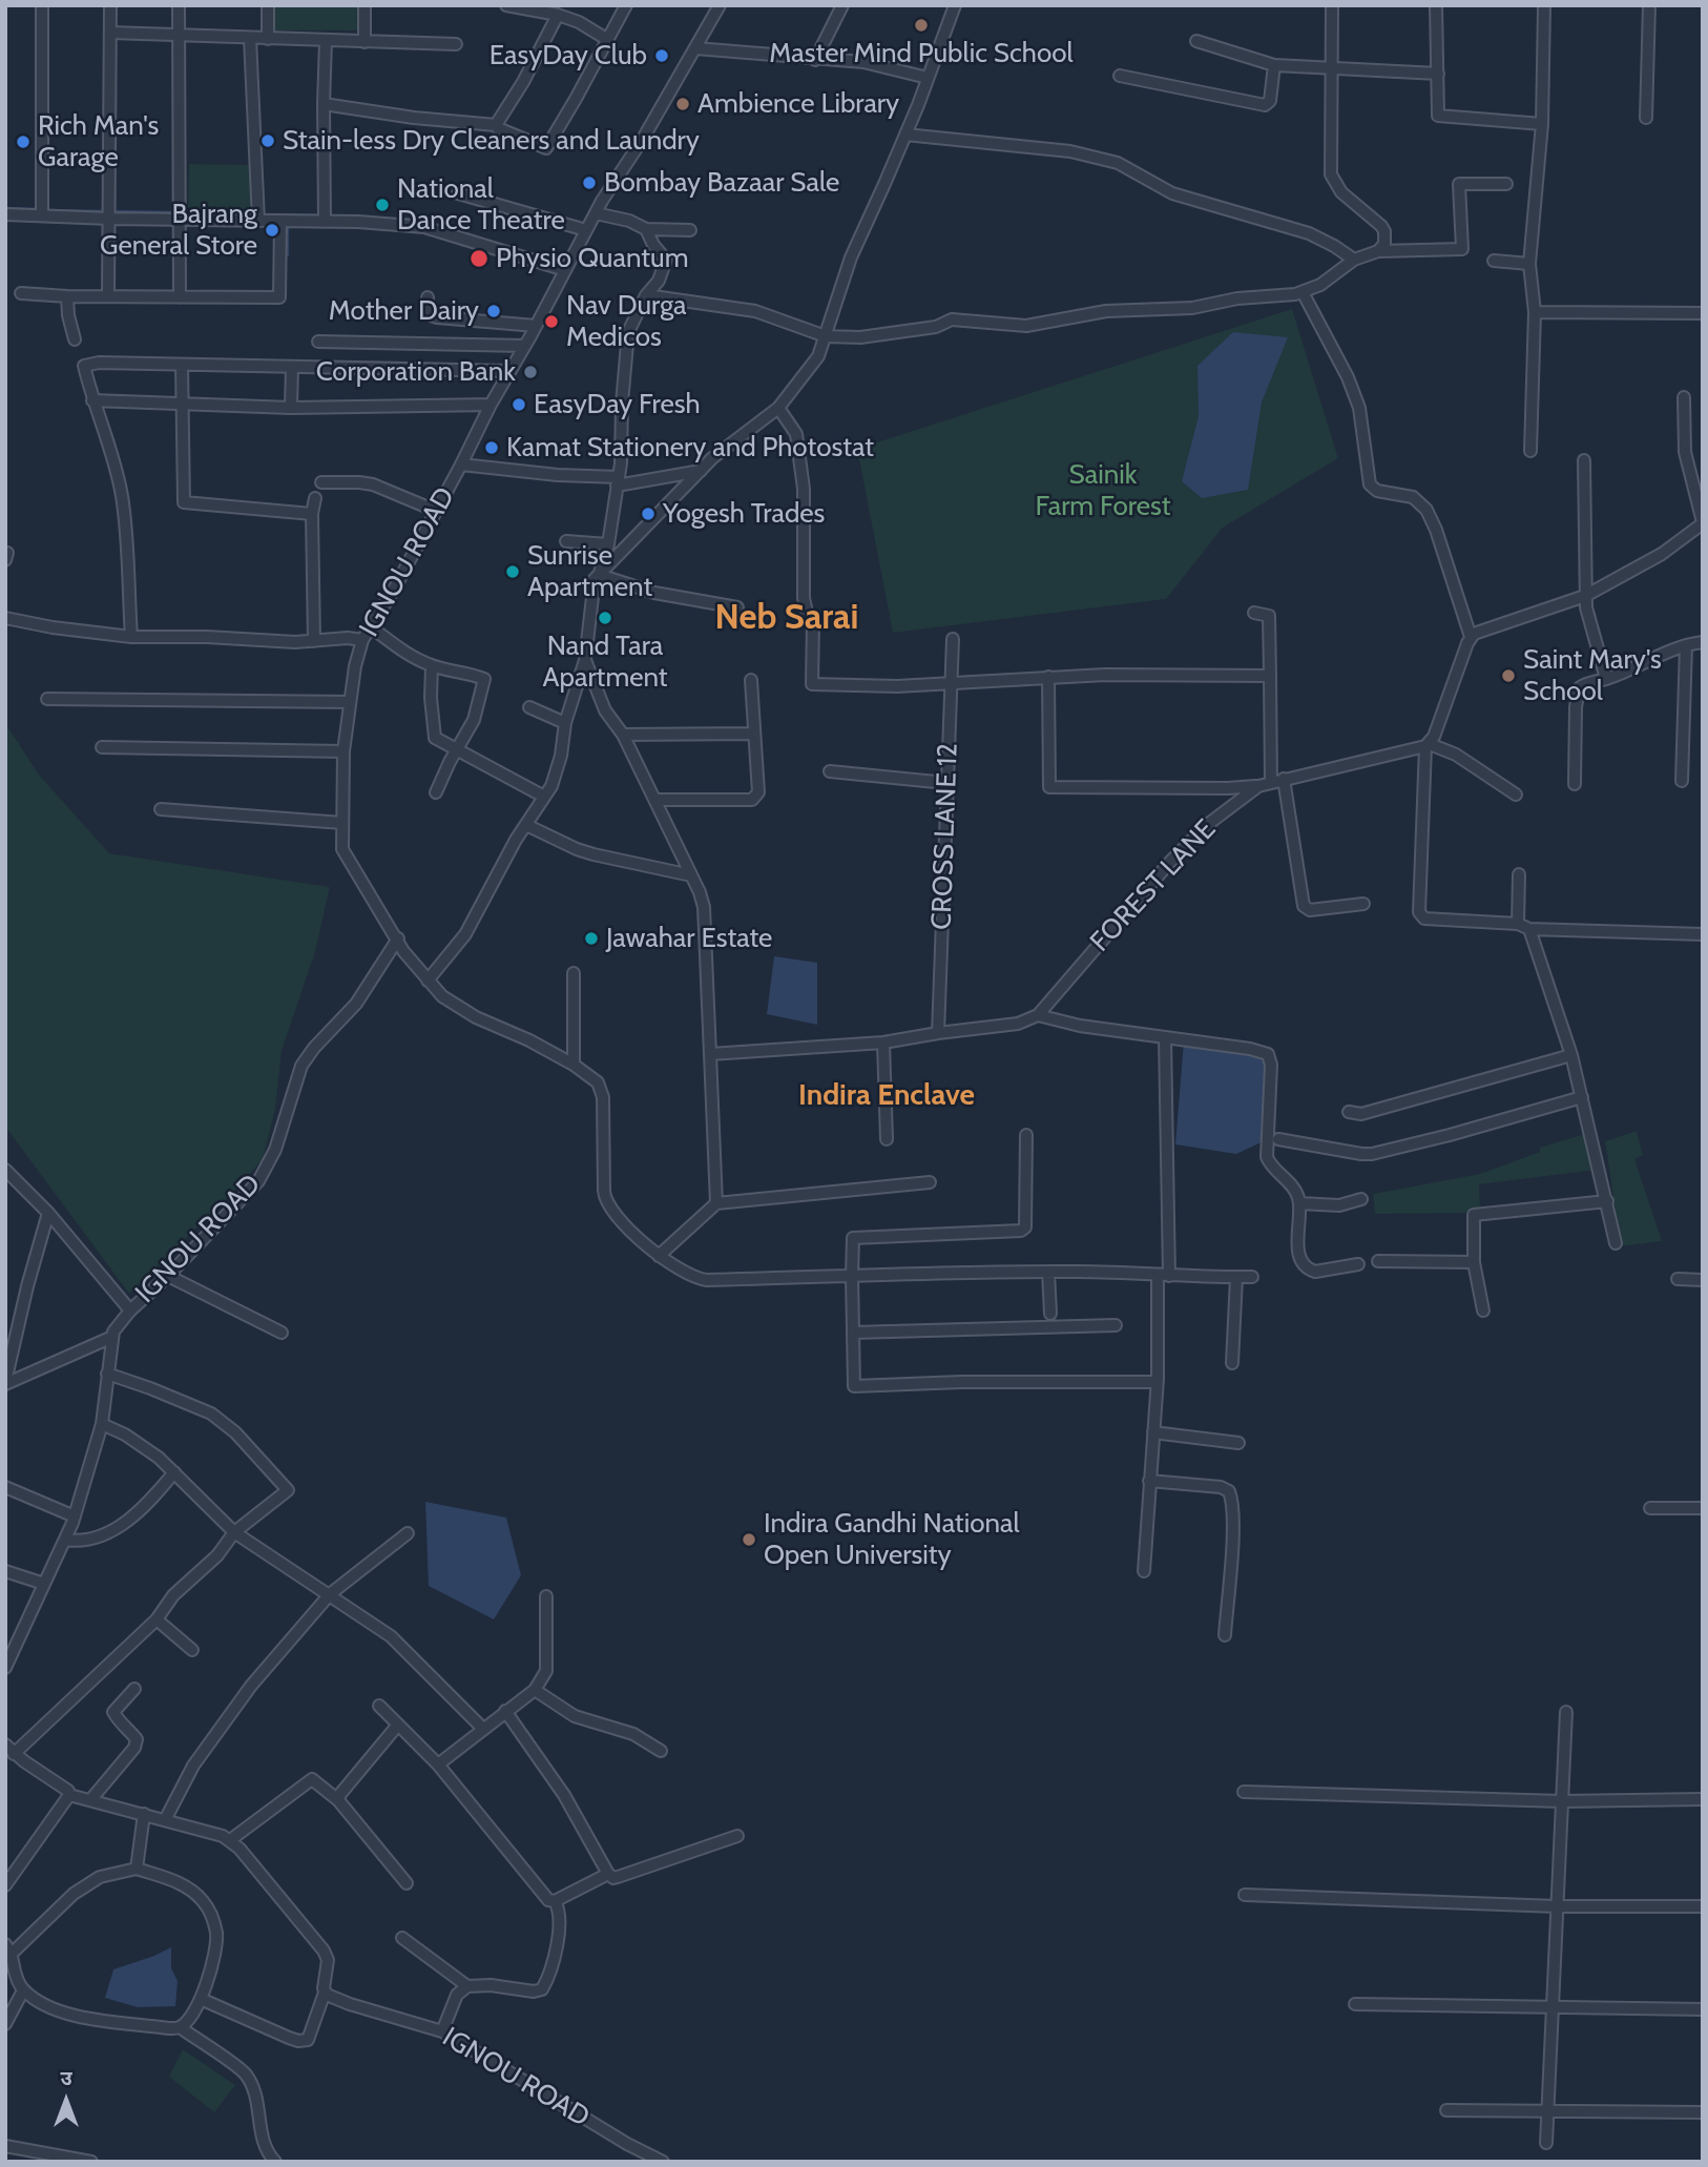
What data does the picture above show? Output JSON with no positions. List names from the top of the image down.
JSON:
{
  "streets": {
    "street": ["IGNOU ROAD", "CROSS LANE 12", "FOREST LANE"]
  },
  "districts": ["Neb Sarai", "Indira Enclave"],
  "parks": ["Sainik Farm Forest"],
  "places": [
    "Master Mind Public School",
    "EasyDay Club",
    "Ambience Library",
    "Stain-less Dry Cleaners and Laundry",
    "Rich Man's Garage",
    "Bombay Bazaar Sale",
    "National Dance Theatre",
    "Bajrang General Store",
    "Physio Quantum",
    "Mother Dairy",
    "Nav Durga Medicos",
    "Corporation Bank",
    "EasyDay Fresh",
    "Kamat Stationery and Photostat",
    "Yogesh Trades",
    "Sunrise Apartment",
    "Nand Tara Apartment",
    "Saint Mary's School",
    "Jawahar Estate",
    "Indira Gandhi National Open University"
  ],
  "north": "top"
}
